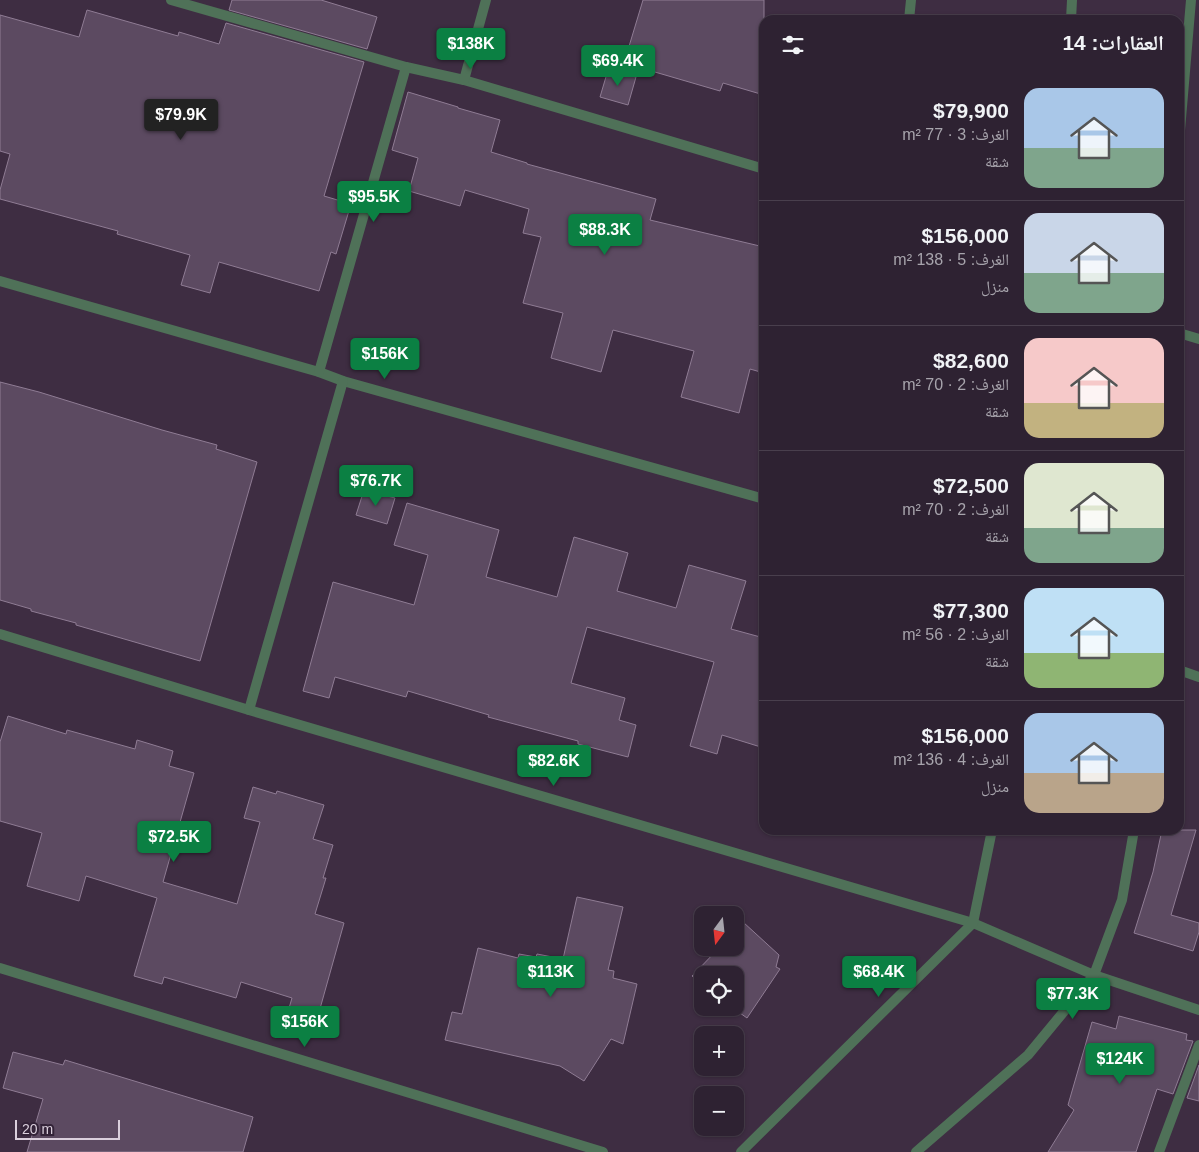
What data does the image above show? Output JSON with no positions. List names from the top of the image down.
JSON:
{
  "scale_bar": "20 m",
  "north": "bottom",
  "page": {
    "heading": "العقارات: 14",
    "price": [
      "$138K",
      "$69.4K",
      "$79.9K",
      "$95.5K",
      "$88.3K",
      "$156K",
      "$76.7K",
      "$82.6K",
      "$72.5K",
      "$113K",
      "$68.4K",
      "$77.3K",
      "$156K",
      "$124K"
    ],
    "list": [
      {
        "name": "$79,900",
        "note": "الغرف: 3 · 77 m² · شقة"
      },
      {
        "name": "$156,000",
        "note": "الغرف: 5 · 138 m² · منزل"
      },
      {
        "name": "$82,600",
        "note": "الغرف: 2 · 70 m² · شقة"
      },
      {
        "name": "$72,500",
        "note": "الغرف: 2 · 70 m² · شقة"
      },
      {
        "name": "$77,300",
        "note": "الغرف: 2 · 56 m² · شقة"
      },
      {
        "name": "$156,000",
        "note": "الغرف: 4 · 136 m² · منزل"
      }
    ],
    "map_buttons": ["+", "−"],
    "scale": "20 m"
  }
}
